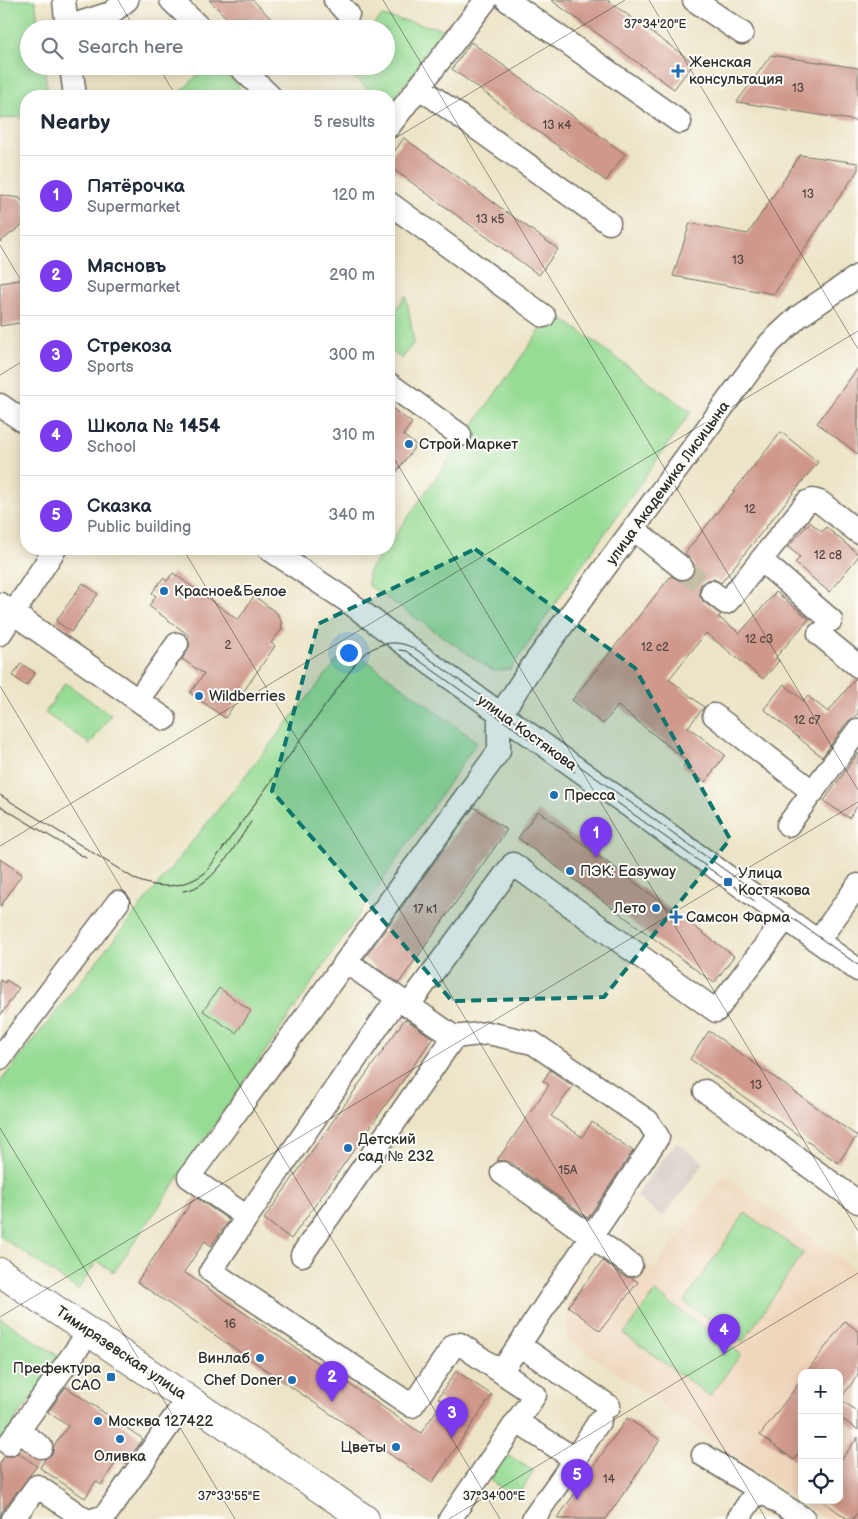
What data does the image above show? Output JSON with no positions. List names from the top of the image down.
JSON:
{
  "streets": {
    "main road": ["Тимирязевская улица"],
    "street": ["улица Академика Лисицына", "улица Костякова"]
  },
  "crossings": [
    ["улица Академика Лисицына", "улица Костякова"]
  ],
  "places": {
    "health": ["Женская консультация", "Самсон Фарма"],
    "other": [
      "Строй Маркет",
      "Красное&Белое",
      "Wildberries",
      "Пресса",
      "ПЭК: Easyway",
      "Лето",
      "Детский сад № 232",
      "Винлаб",
      "Chef Doner",
      "Москва 127422",
      "Оливка",
      "Цветы"
    ],
    "transit": ["Улица Костякова", "Префектура САО"]
  },
  "house_numbers": [
    "13",
    "13 к4",
    "13",
    "13 к5",
    "13",
    "12",
    "12 с8",
    "12 с3",
    "2",
    "12 с2",
    "12 с7",
    "17 к1",
    "13",
    "15А",
    "16",
    "14"
  ],
  "page": {
    "search": "Search here",
    "heading": ["Nearby", "5 results"],
    "list": [
      {
        "mark": "1",
        "name": "Пятёрочка",
        "note": "Supermarket",
        "value": "120 m"
      },
      {
        "mark": "2",
        "name": "Мясновъ",
        "note": "Supermarket",
        "value": "290 m"
      },
      {
        "mark": "3",
        "name": "Стрекоза",
        "note": "Sports",
        "value": "300 m"
      },
      {
        "mark": "4",
        "name": "Школа № 1454",
        "note": "School",
        "value": "310 m"
      },
      {
        "mark": "5",
        "name": "Сказка",
        "note": "Public building",
        "value": "340 m"
      }
    ],
    "pins": [
      "1",
      "4",
      "2",
      "3",
      "5"
    ],
    "map_buttons": ["+", "−"]
  },
  "coordinates": ["37°34'20\"E", "37°33'55\"E", "37°34'00\"E"]
}
